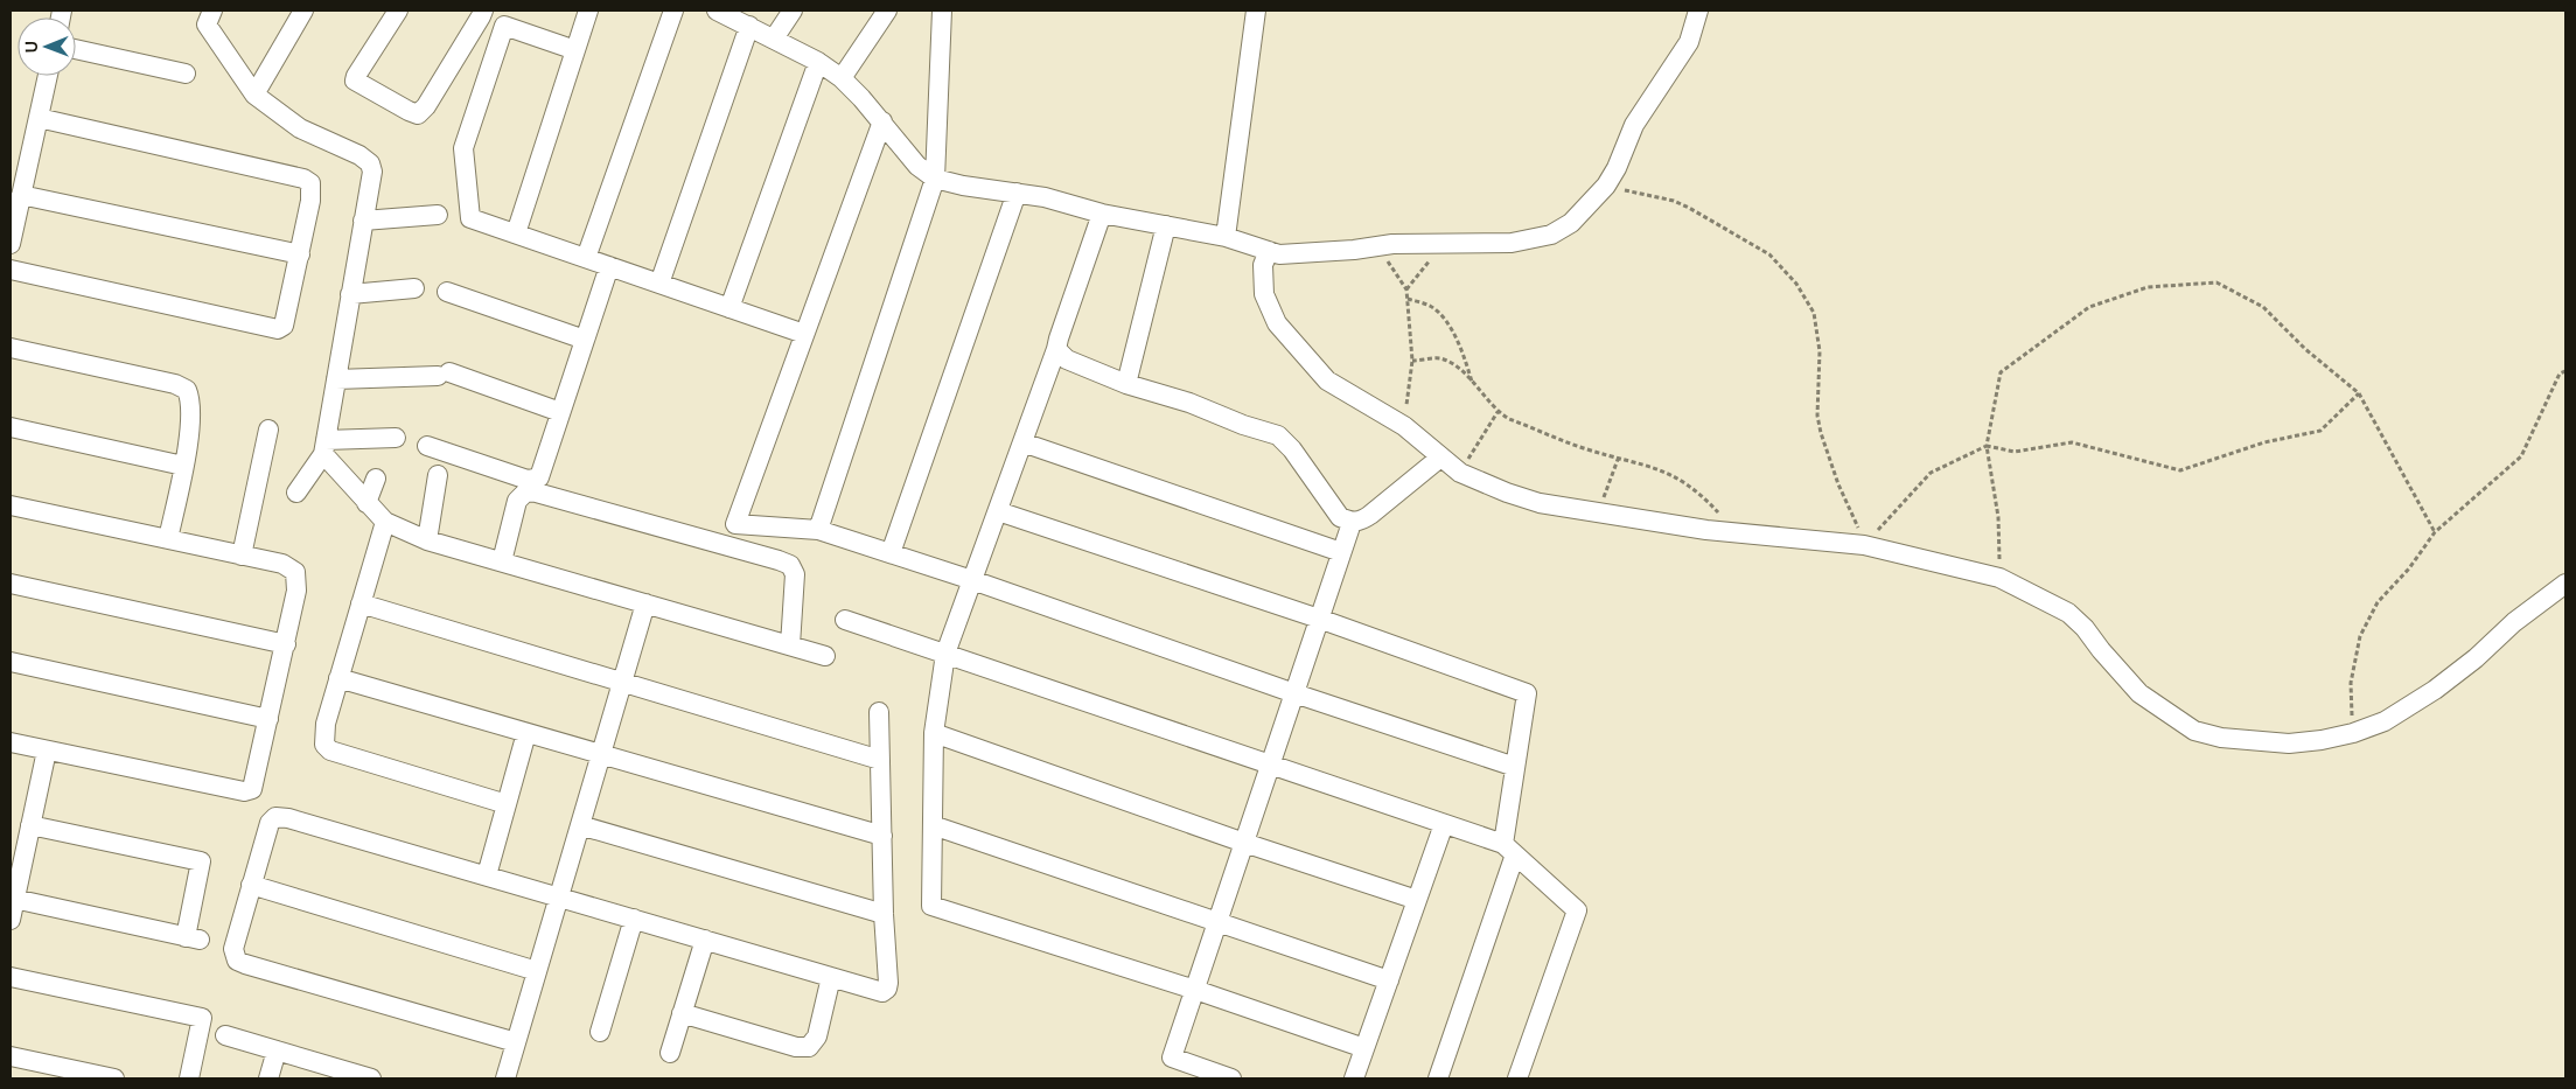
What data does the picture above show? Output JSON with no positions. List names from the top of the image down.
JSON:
{
  "north": "left"
}
